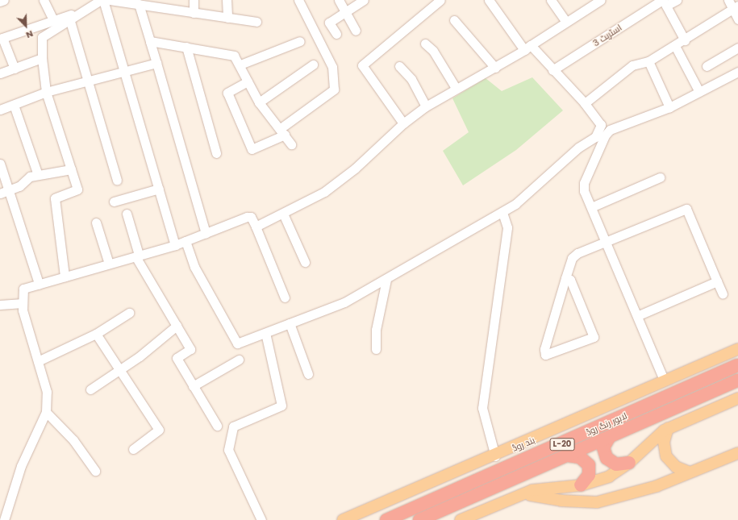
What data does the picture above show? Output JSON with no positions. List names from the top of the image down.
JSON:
{
  "streets": {
    "highway": ["لاہور رنگ روڈ", "L-20"],
    "main road": ["بند روڈ"],
    "street": ["اسٹریٹ 3"]
  },
  "north": "bottom right"
}
